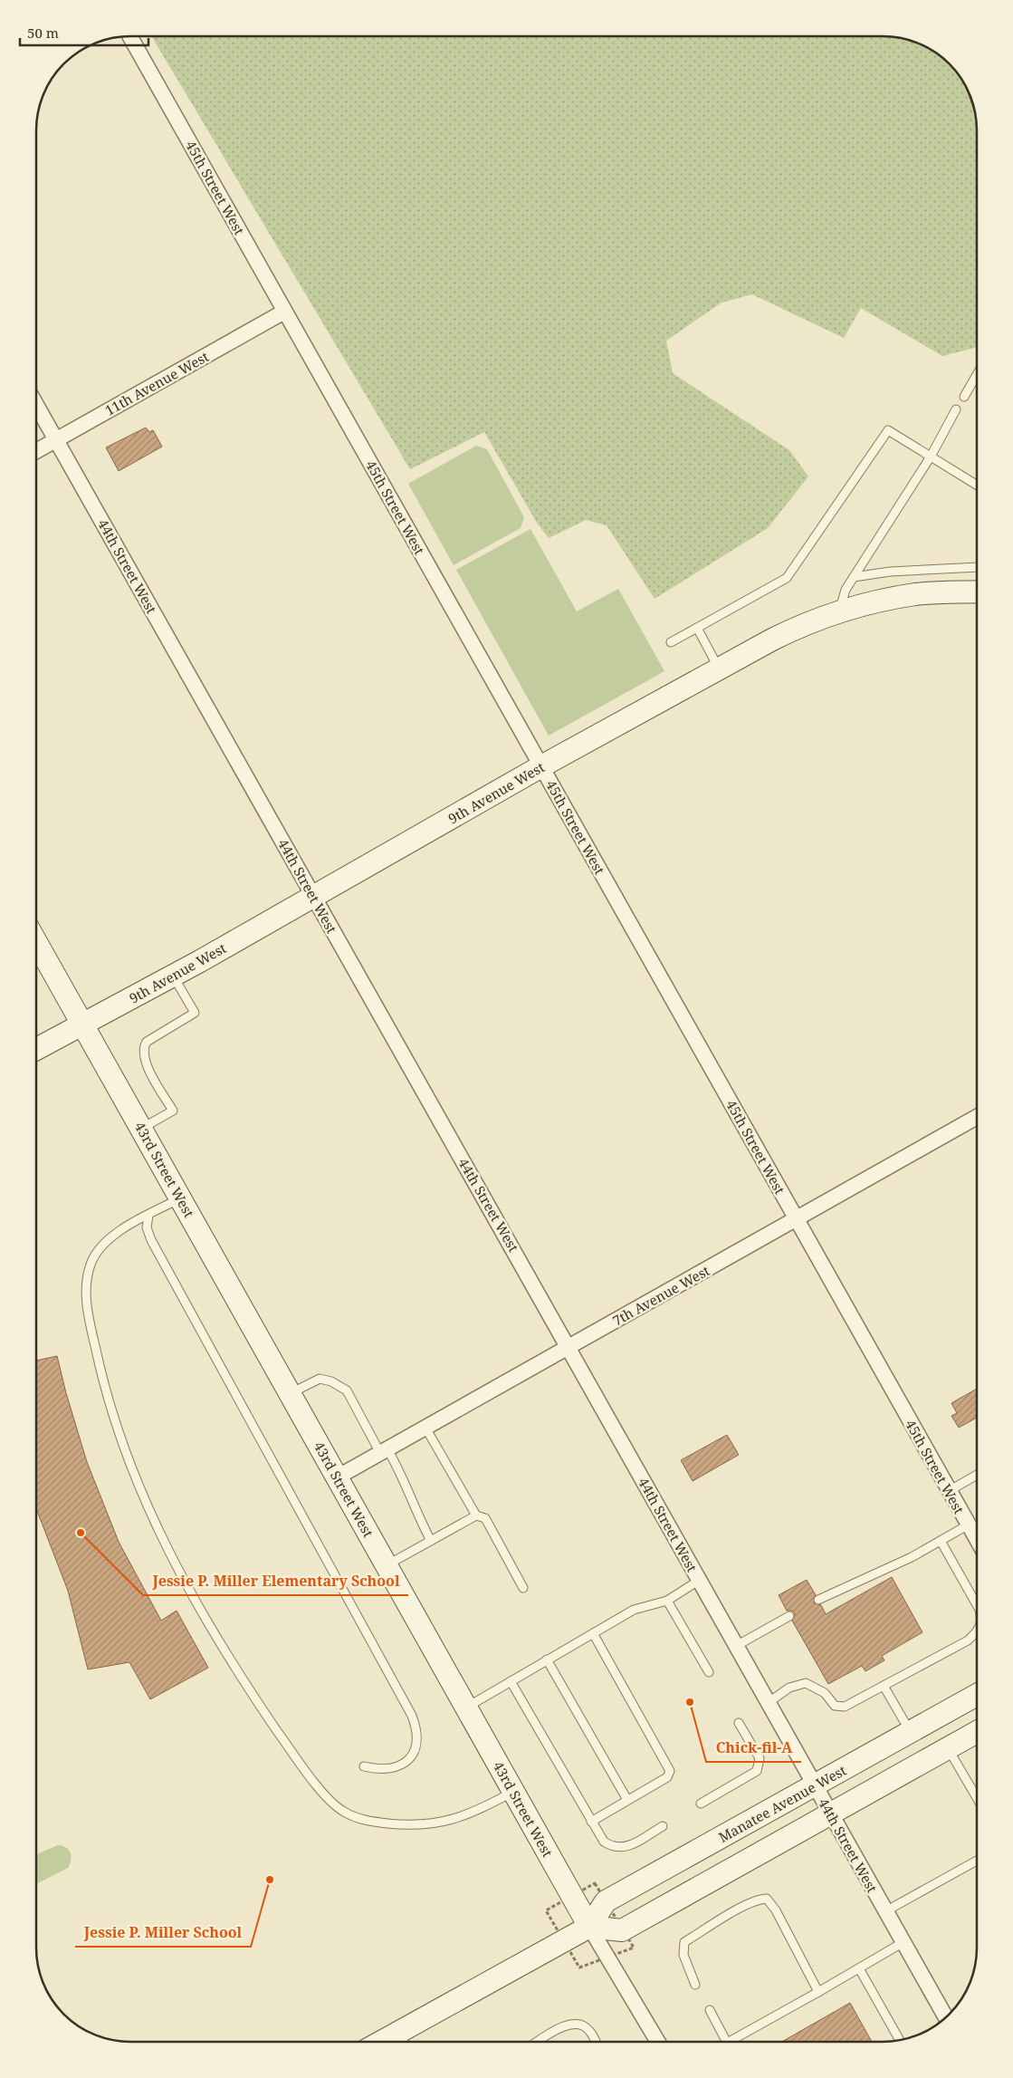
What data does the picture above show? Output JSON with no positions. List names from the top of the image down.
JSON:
{
  "streets": {
    "street": [
      "45th Street West",
      "11th Avenue West",
      "44th Street West",
      "9th Avenue West",
      "43rd Street West",
      "7th Avenue West",
      "Manatee Avenue West"
    ]
  },
  "crossings": [
    ["45th Street West", "11th Avenue West"],
    ["45th Street West", "9th Avenue West"],
    ["45th Street West", "7th Avenue West"],
    ["11th Avenue West", "44th Street West"],
    ["44th Street West", "9th Avenue West"],
    ["44th Street West", "7th Avenue West"],
    ["44th Street West", "Manatee Avenue West"],
    ["9th Avenue West", "43rd Street West"],
    ["43rd Street West", "7th Avenue West"],
    ["43rd Street West", "Manatee Avenue West"]
  ],
  "places": ["Jessie P. Miller Elementary School", "Chick-fil-A", "Jessie P. Miller School"],
  "scale_bar": "50 m"
}
